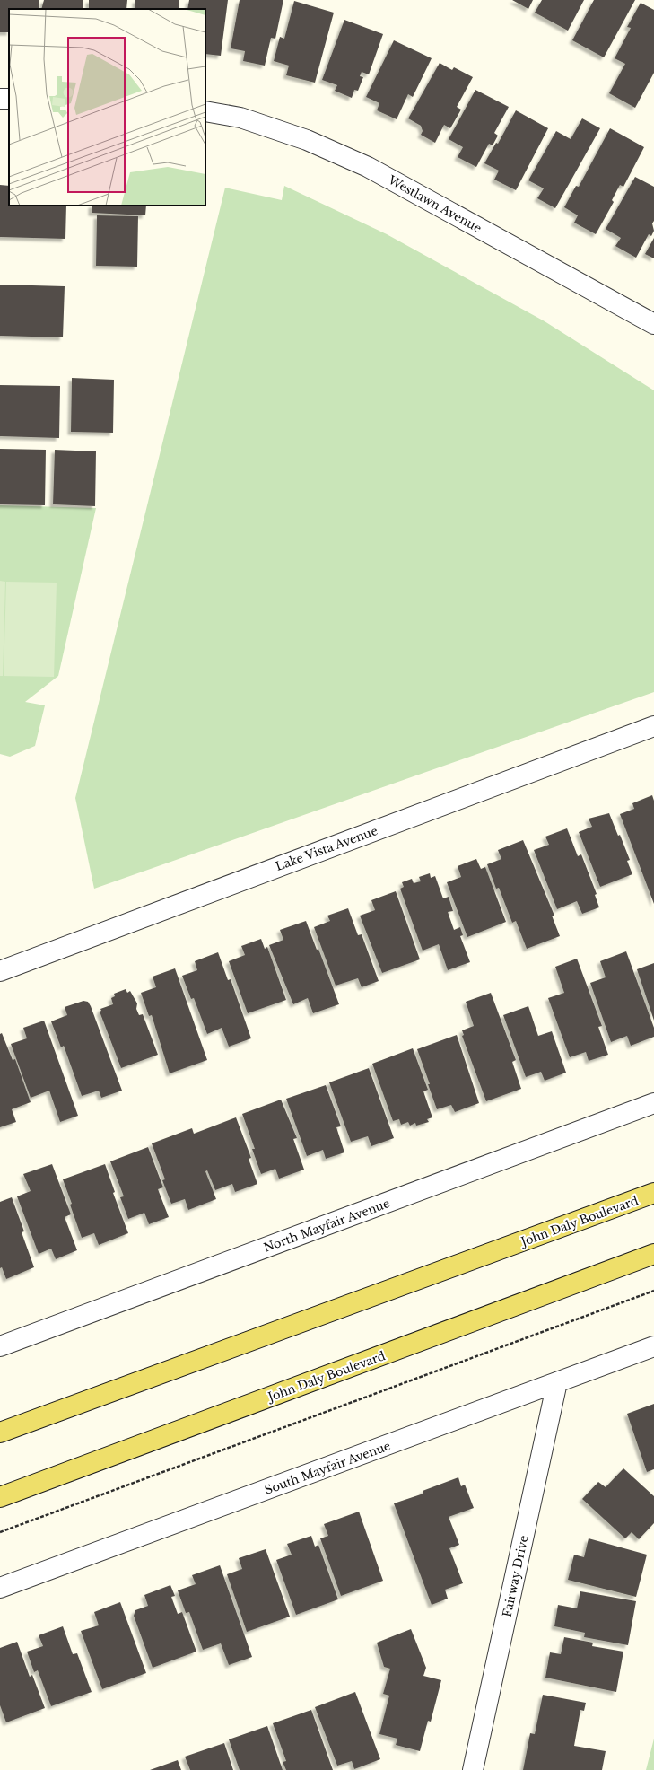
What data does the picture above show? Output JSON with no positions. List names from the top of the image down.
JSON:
{
  "streets": {
    "main road": ["John Daly Boulevard"],
    "street": [
      "Westlawn Avenue",
      "Lake Vista Avenue",
      "North Mayfair Avenue",
      "South Mayfair Avenue",
      "Fairway Drive"
    ]
  },
  "crossings": [
    ["South Mayfair Avenue", "Fairway Drive"]
  ]
}
